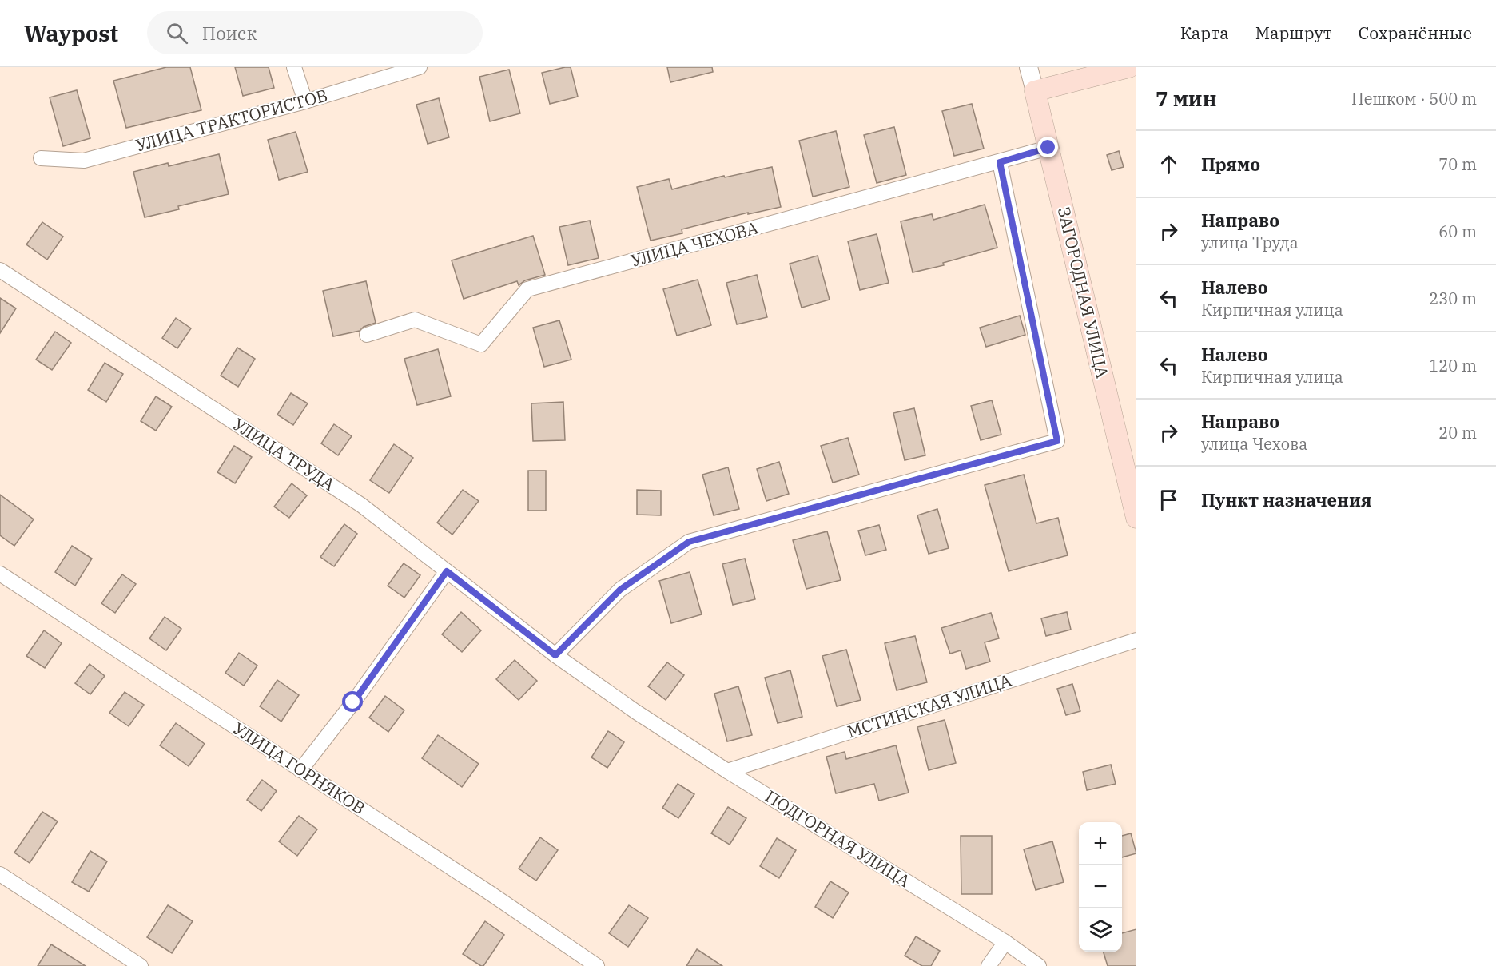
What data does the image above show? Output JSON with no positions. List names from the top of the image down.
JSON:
{
  "streets": {
    "main road": ["ЗАГОРОДНАЯ УЛИЦА"],
    "street": [
      "УЛИЦА ТРАКТОРИСТОВ",
      "УЛИЦА ЧЕХОВА",
      "УЛИЦА ТРУДА",
      "МСТИНСКАЯ УЛИЦА",
      "УЛИЦА ГОРНЯКОВ",
      "ПОДГОРНАЯ УЛИЦА"
    ]
  },
  "crossings": [
    ["УЛИЦА ЧЕХОВА", "ЗАГОРОДНАЯ УЛИЦА"],
    ["УЛИЦА ТРУДА", "ПОДГОРНАЯ УЛИЦА"],
    ["МСТИНСКАЯ УЛИЦА", "ПОДГОРНАЯ УЛИЦА"]
  ],
  "page": {
    "header": "Waypost",
    "search": "Поиск",
    "nav": ["Карта", "Маршрут", "Сохранённые"],
    "heading": ["7 мин", "Пешком · 500 m"],
    "list": [
      ["Прямо", "70 m"],
      ["Направо", "улица Труда", "60 m"],
      ["Налево", "Кирпичная улица", "230 m"],
      ["Налево", "Кирпичная улица", "120 m"],
      ["Направо", "улица Чехова", "20 m"],
      "Пункт назначения"
    ],
    "map_buttons": ["+", "−"]
  }
}
